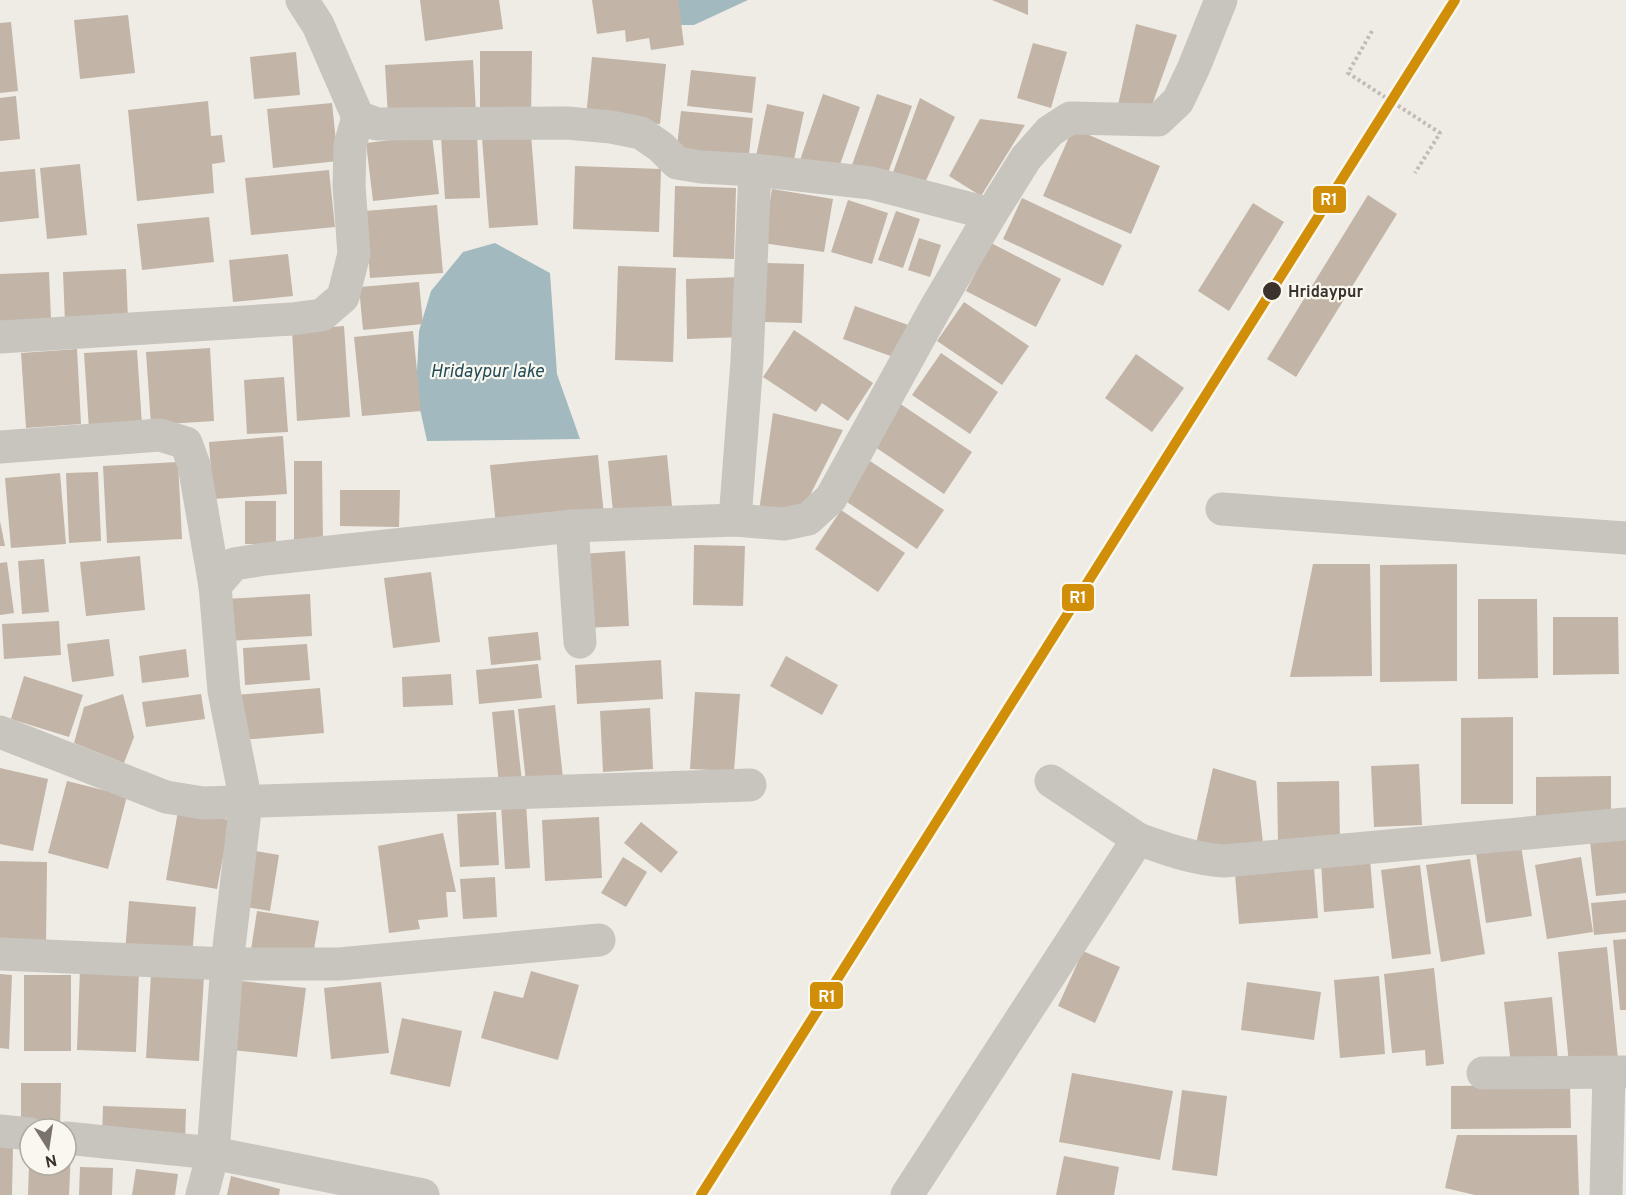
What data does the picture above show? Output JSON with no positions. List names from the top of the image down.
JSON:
{
  "water": ["Hridaypur lake"],
  "places": ["Hridaypur"],
  "lines": ["transit line R1"],
  "north": "bottom"
}
